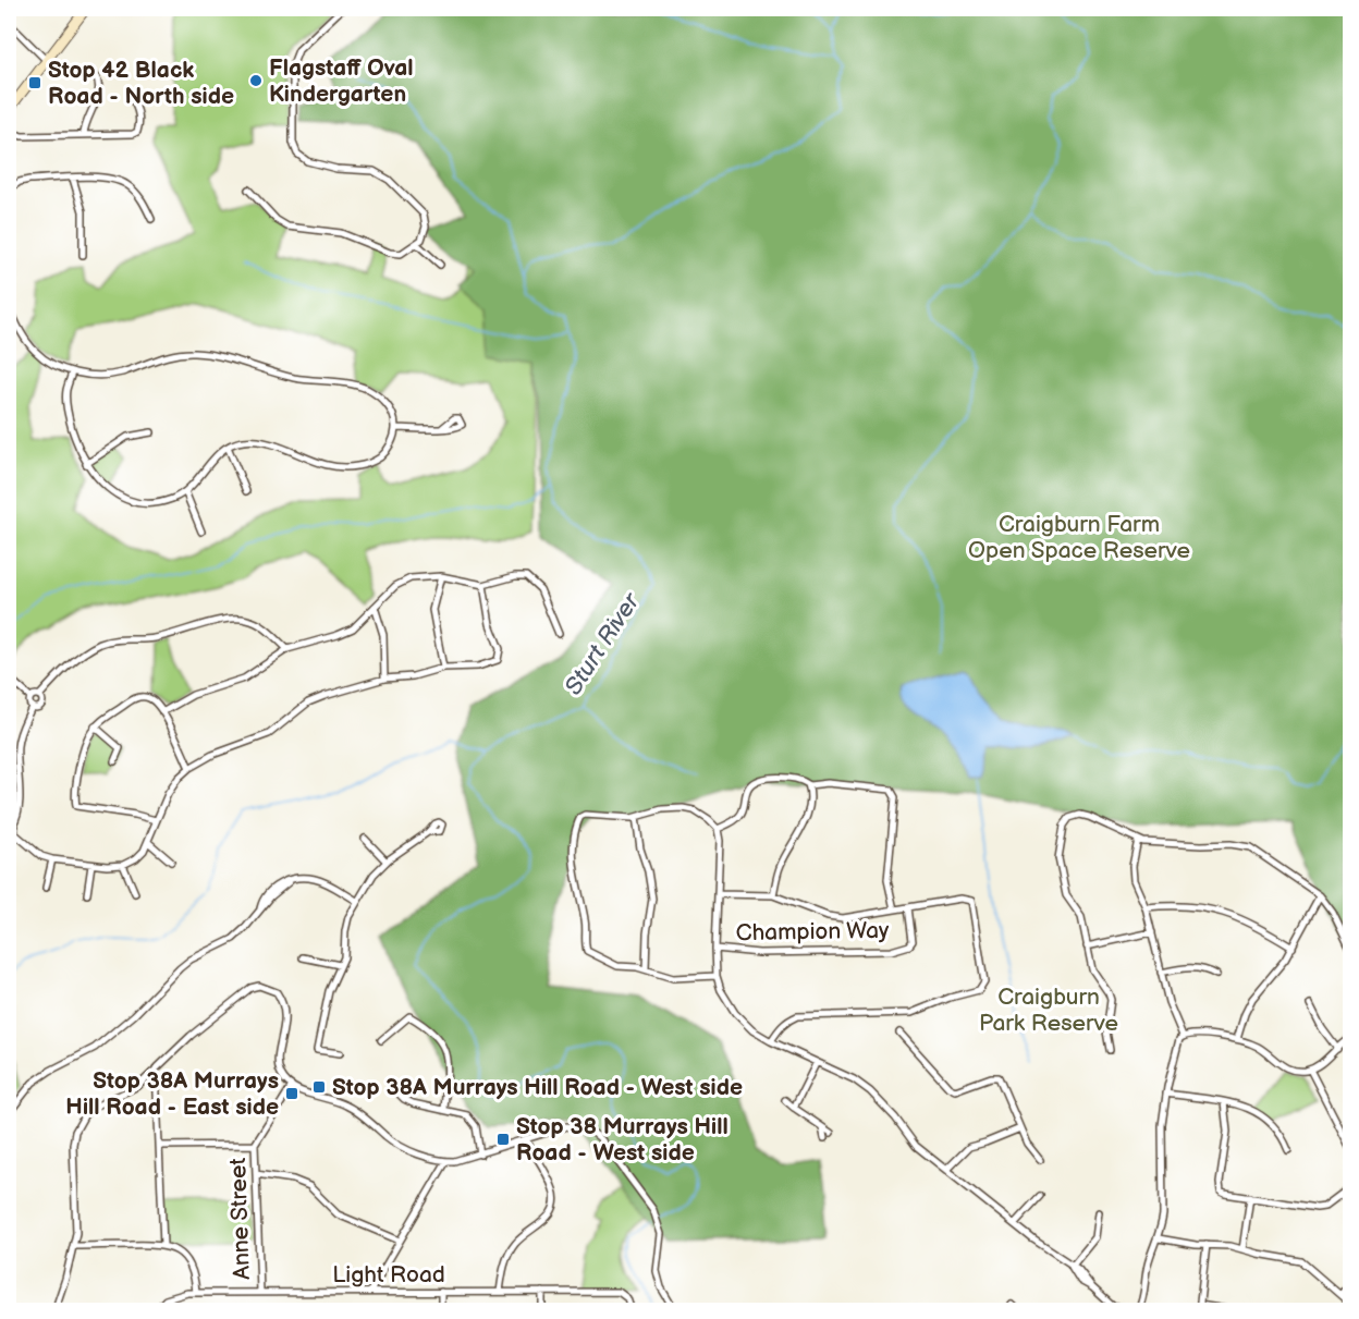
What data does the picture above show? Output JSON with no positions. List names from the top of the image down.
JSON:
{
  "streets": {
    "street": ["Champion Way", "Anne Street", "Light Road"]
  },
  "crossings": [
    ["Anne Street", "Light Road"]
  ],
  "water": ["Sturt River"],
  "parks": ["Craigburn Farm Open Space Reserve", "Craigburn Park Reserve"],
  "places": {
    "other": ["Flagstaff Oval Kindergarten"],
    "transit": [
      "Stop 42 Black Road - North side",
      "Stop 38A Murrays Hill Road - West side",
      "Stop 38A Murrays Hill Road - East side",
      "Stop 38 Murrays Hill Road - West side"
    ]
  }
}
